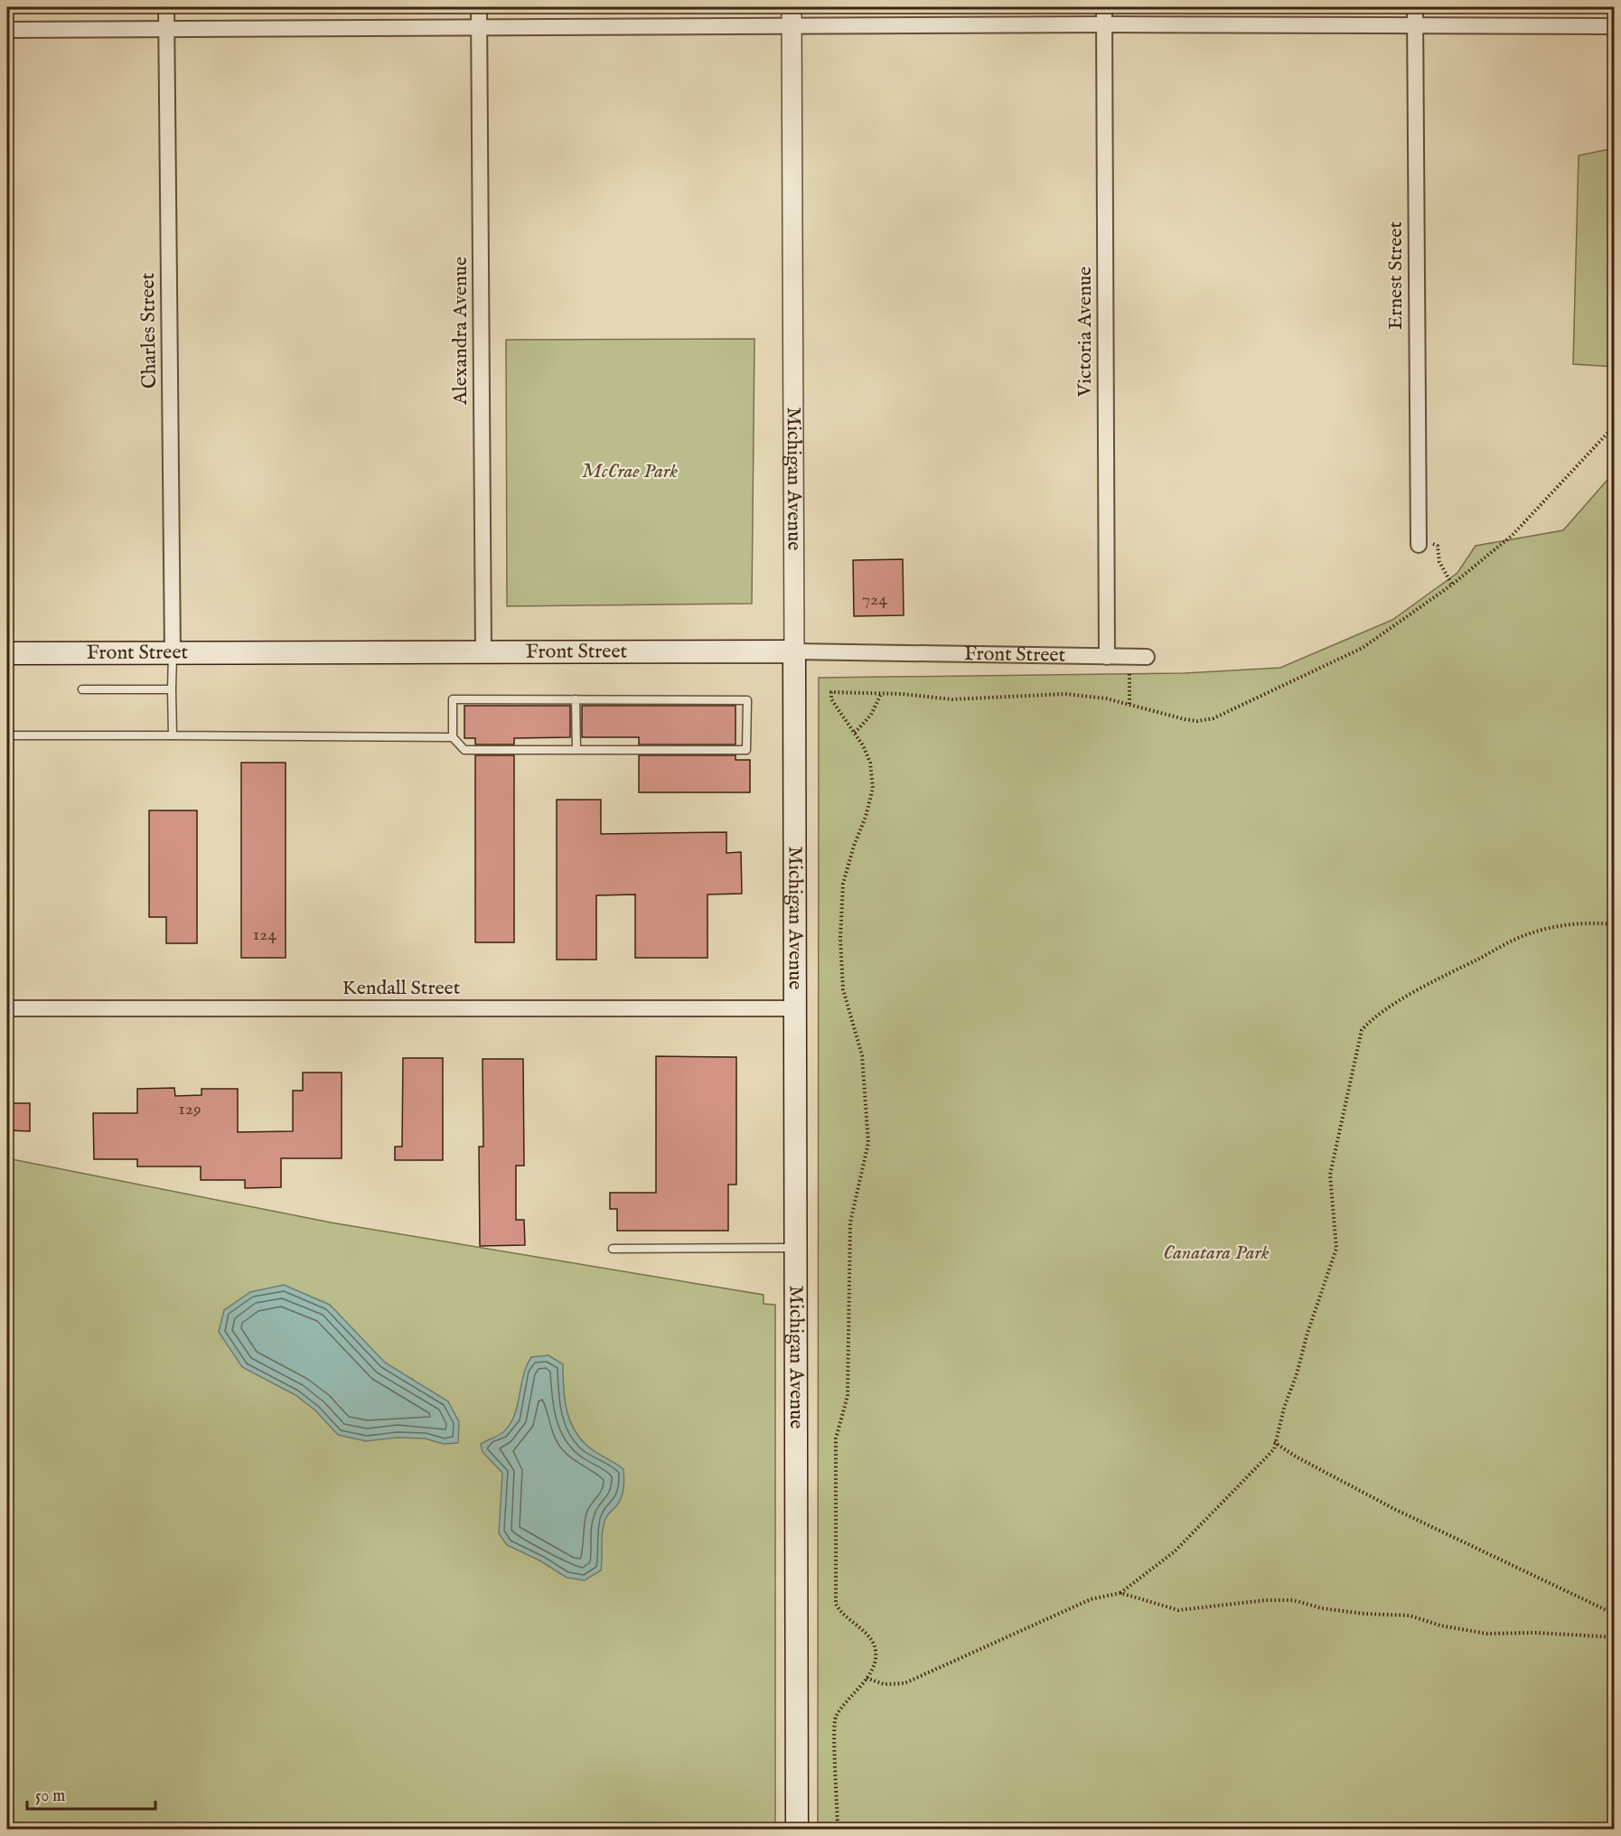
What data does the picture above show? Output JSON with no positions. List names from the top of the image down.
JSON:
{
  "streets": {
    "main road": ["Michigan Avenue", "Front Street"],
    "street": [
      "Ernest Street",
      "Charles Street",
      "Alexandra Avenue",
      "Victoria Avenue",
      "Kendall Street"
    ]
  },
  "crossings": [
    ["Charles Street", "Front Street"],
    ["Alexandra Avenue", "Front Street"],
    ["Victoria Avenue", "Front Street"],
    ["Michigan Avenue", "Front Street"],
    ["Michigan Avenue", "Kendall Street"]
  ],
  "parks": ["McCrae Park", "Canatara Park"],
  "house_numbers": ["724", "124", "129"],
  "scale_bar": "50 m"
}
